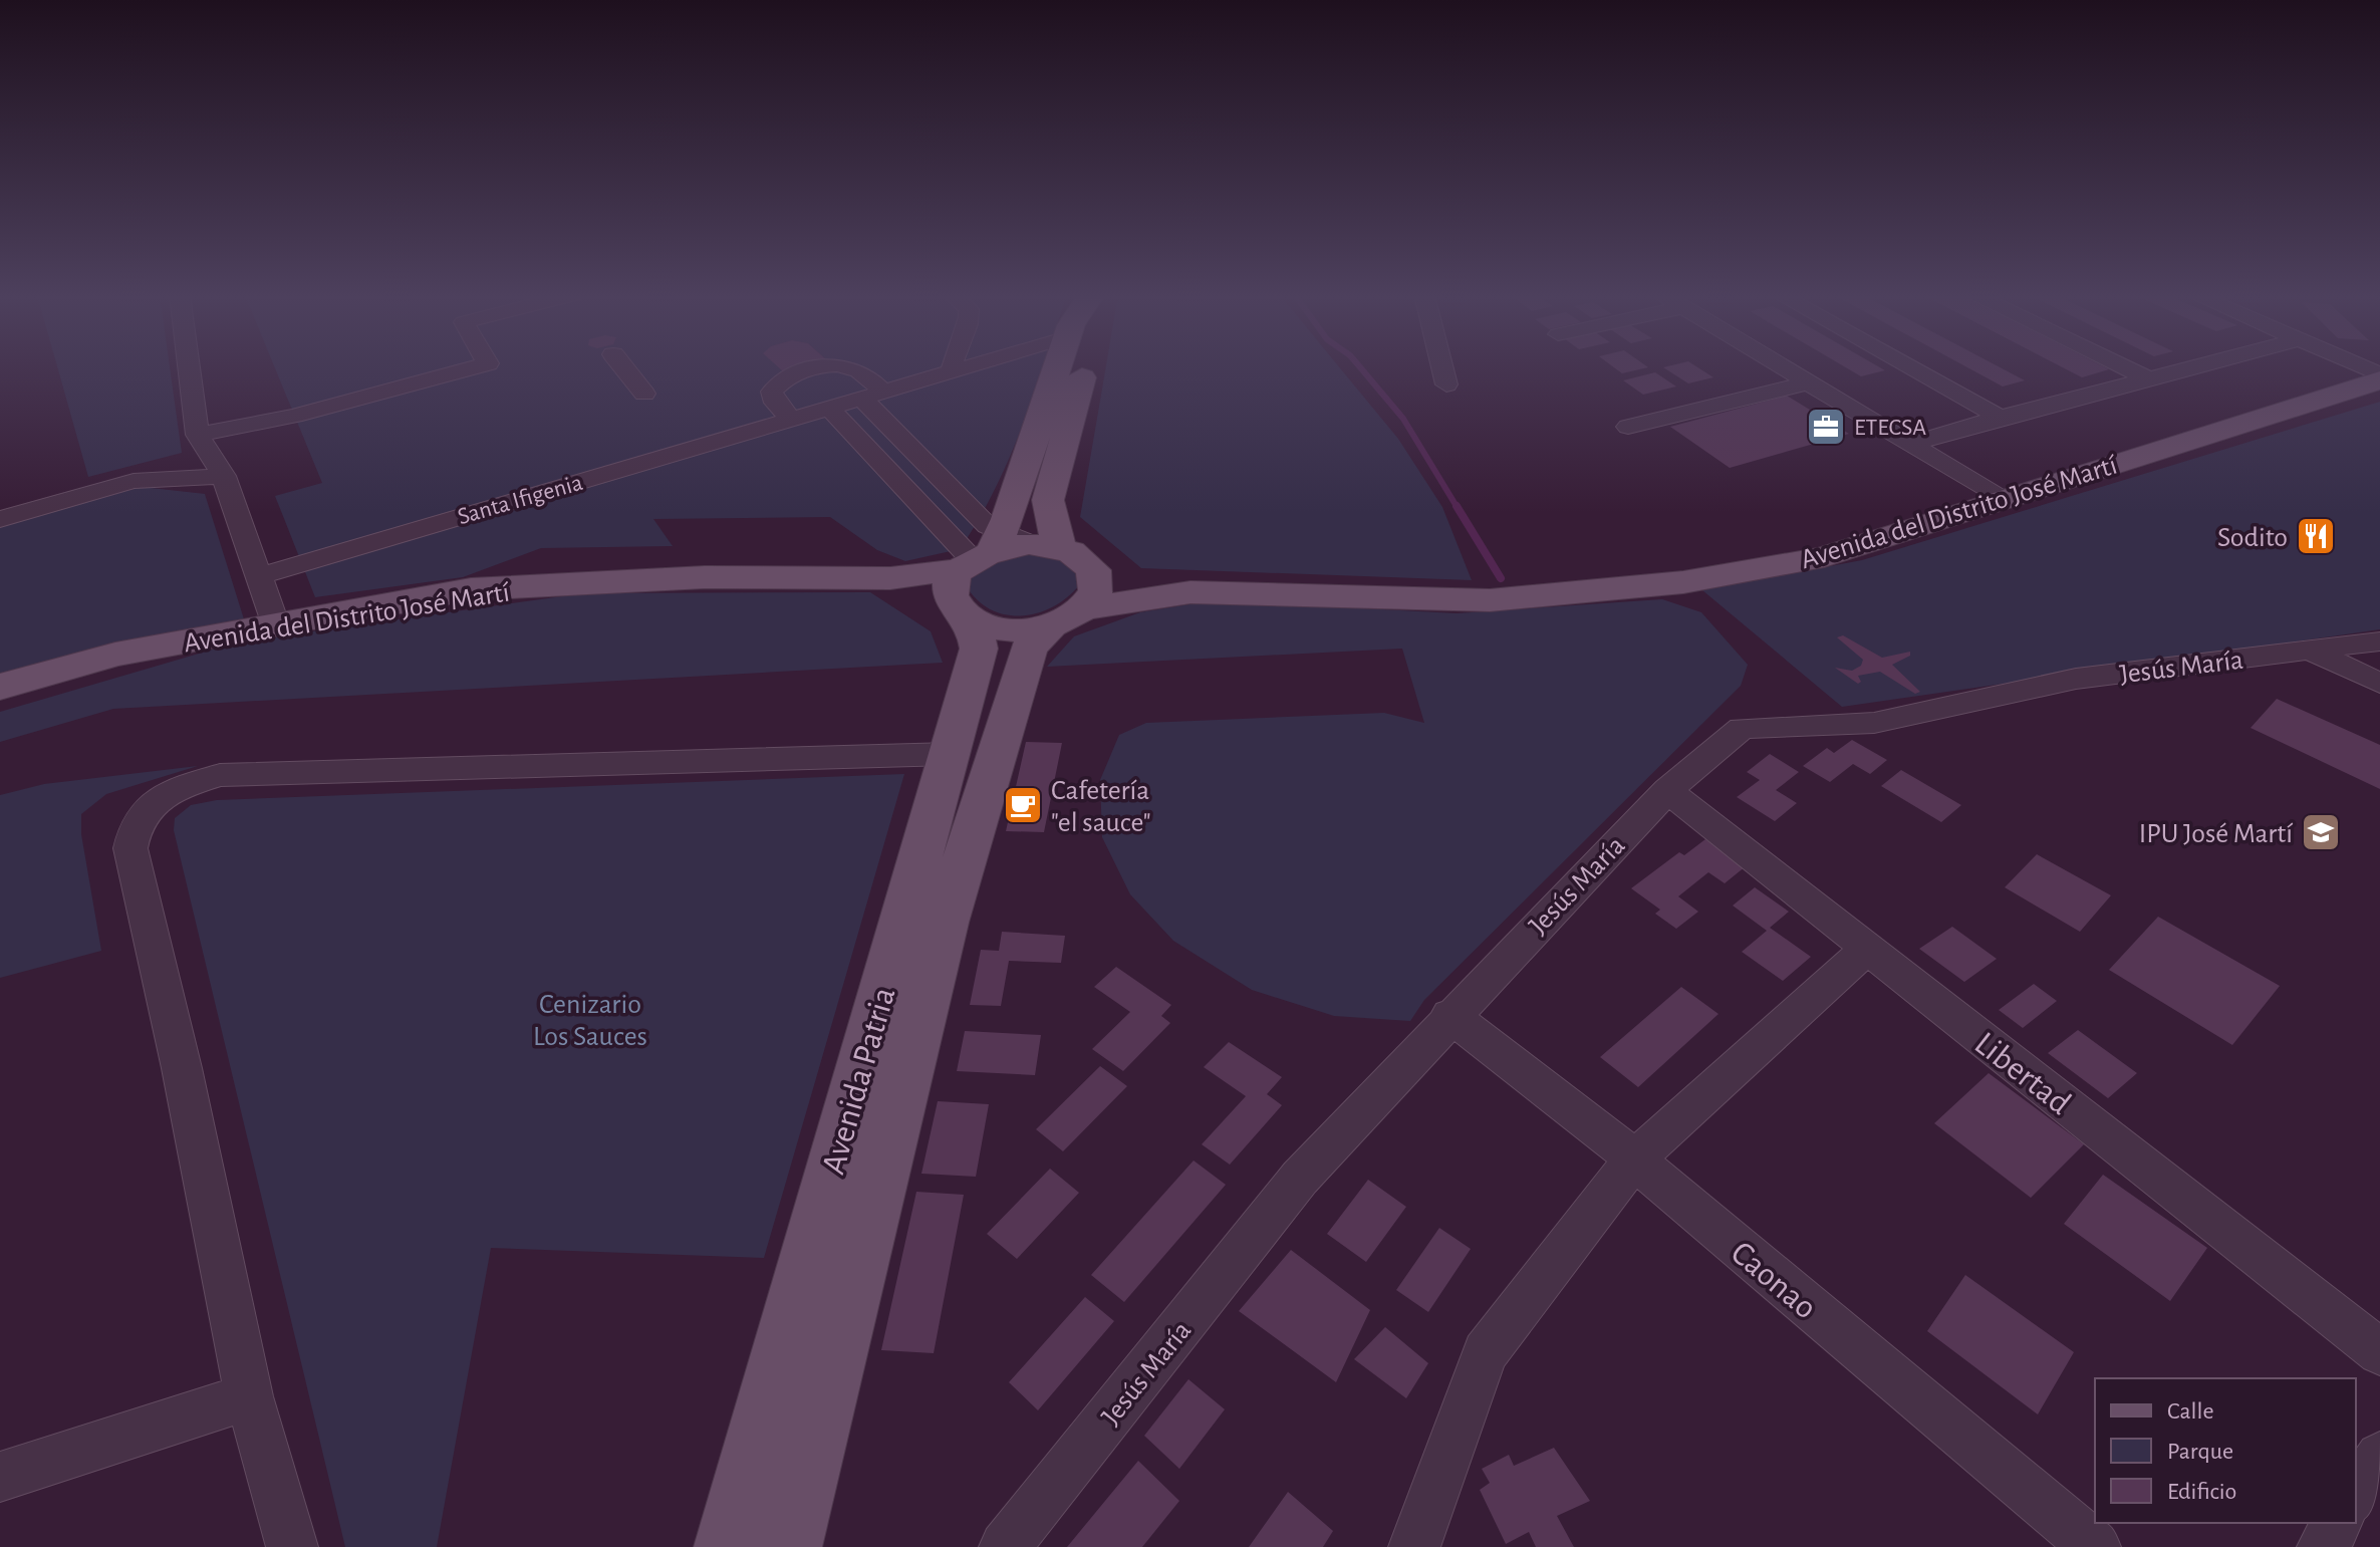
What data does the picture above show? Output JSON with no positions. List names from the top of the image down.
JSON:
{
  "streets": {
    "main road": ["Avenida del Distrito José Martí", "Avenida Patria"],
    "street": [
      "Santa Ifigenia",
      "Jesús María",
      "Libertad",
      "Caonao"
    ]
  },
  "crossings": [
    ["Avenida del Distrito José Martí", "Avenida Patria"],
    ["Jesús María", "Libertad"],
    ["Jesús María", "Caonao"]
  ],
  "parks": ["Cenizario Los Sauces"],
  "places": {
    "office": ["ETECSA"],
    "restaurant": ["Sodito"],
    "cafe": ["Cafetería \"el sauce\""],
    "school or university": ["IPU José Martí"]
  },
  "legend": ["Calle", "Parque", "Edificio"]
}
